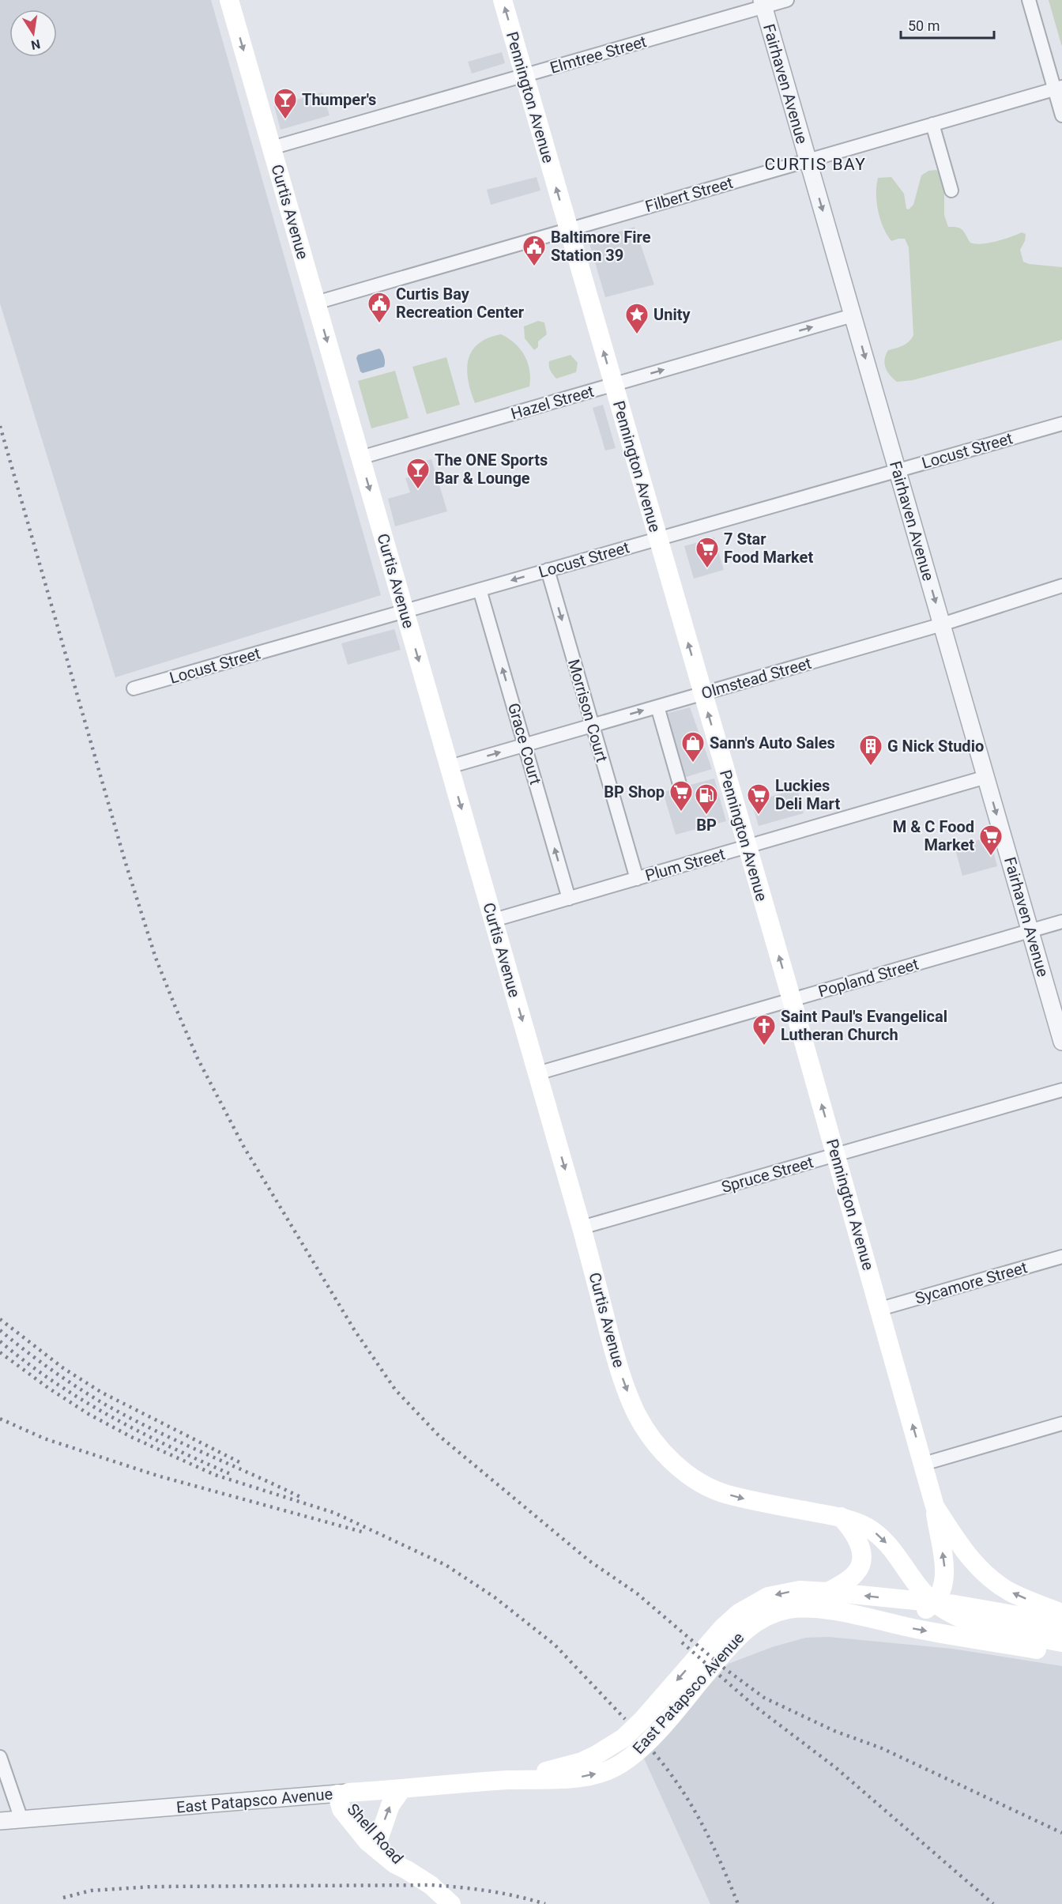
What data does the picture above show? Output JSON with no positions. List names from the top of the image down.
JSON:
{
  "streets": {
    "main road": [
      "Pennington Avenue",
      "Curtis Avenue",
      "East Patapsco Avenue",
      "Shell Road"
    ],
    "street": [
      "Elmtree Street",
      "Fairhaven Avenue",
      "Filbert Street",
      "Hazel Street",
      "Locust Street",
      "Olmstead Street",
      "Morrison Court",
      "Grace Court",
      "Plum Street",
      "Popland Street",
      "Spruce Street",
      "Sycamore Street"
    ]
  },
  "crossings": [
    ["Elmtree Street", "Fairhaven Avenue"],
    ["Elmtree Street", "Pennington Avenue"],
    ["Elmtree Street", "Curtis Avenue"],
    ["Fairhaven Avenue", "Filbert Street"],
    ["Fairhaven Avenue", "Hazel Street"],
    ["Fairhaven Avenue", "Locust Street"],
    ["Fairhaven Avenue", "Olmstead Street"],
    ["Fairhaven Avenue", "Plum Street"],
    ["Fairhaven Avenue", "Popland Street"],
    ["Pennington Avenue", "Filbert Street"],
    ["Pennington Avenue", "Hazel Street"],
    ["Pennington Avenue", "Locust Street"],
    ["Pennington Avenue", "Olmstead Street"],
    ["Pennington Avenue", "Plum Street"],
    ["Pennington Avenue", "Popland Street"],
    ["Pennington Avenue", "Spruce Street"],
    ["Pennington Avenue", "Sycamore Street"],
    ["Filbert Street", "Curtis Avenue"],
    ["Curtis Avenue", "Hazel Street"],
    ["Curtis Avenue", "Locust Street"],
    ["Curtis Avenue", "Olmstead Street"],
    ["Curtis Avenue", "Plum Street"],
    ["Curtis Avenue", "Popland Street"],
    ["Curtis Avenue", "Spruce Street"],
    ["Curtis Avenue", "East Patapsco Avenue"],
    ["Locust Street", "Morrison Court"],
    ["Locust Street", "Grace Court"],
    ["Olmstead Street", "Morrison Court"],
    ["Olmstead Street", "Grace Court"],
    ["Morrison Court", "Plum Street"],
    ["Grace Court", "Plum Street"],
    ["East Patapsco Avenue", "Shell Road"]
  ],
  "one_way": [
    "Fairhaven Avenue",
    "Pennington Avenue",
    "Curtis Avenue",
    "Hazel Street",
    "Morrison Court",
    "Grace Court"
  ],
  "districts": ["CURTIS BAY"],
  "places": {
    "bar": ["Thumper's", "The ONE Sports Bar & Lounge"],
    "public building": ["Baltimore Fire Station 39", "Curtis Bay Recreation Center"],
    "place": ["Unity"],
    "supermarket": [
      "7 Star Food Market",
      "BP Shop",
      "Luckies Deli Mart",
      "M & C Food Market"
    ],
    "shop": ["Sann's Auto Sales"],
    "building": ["G Nick Studio"],
    "fuel station": ["BP"],
    "church": ["Saint Paul's Evangelical Lutheran Church"]
  },
  "scale_bar": "50 m",
  "north": "bottom"
}
